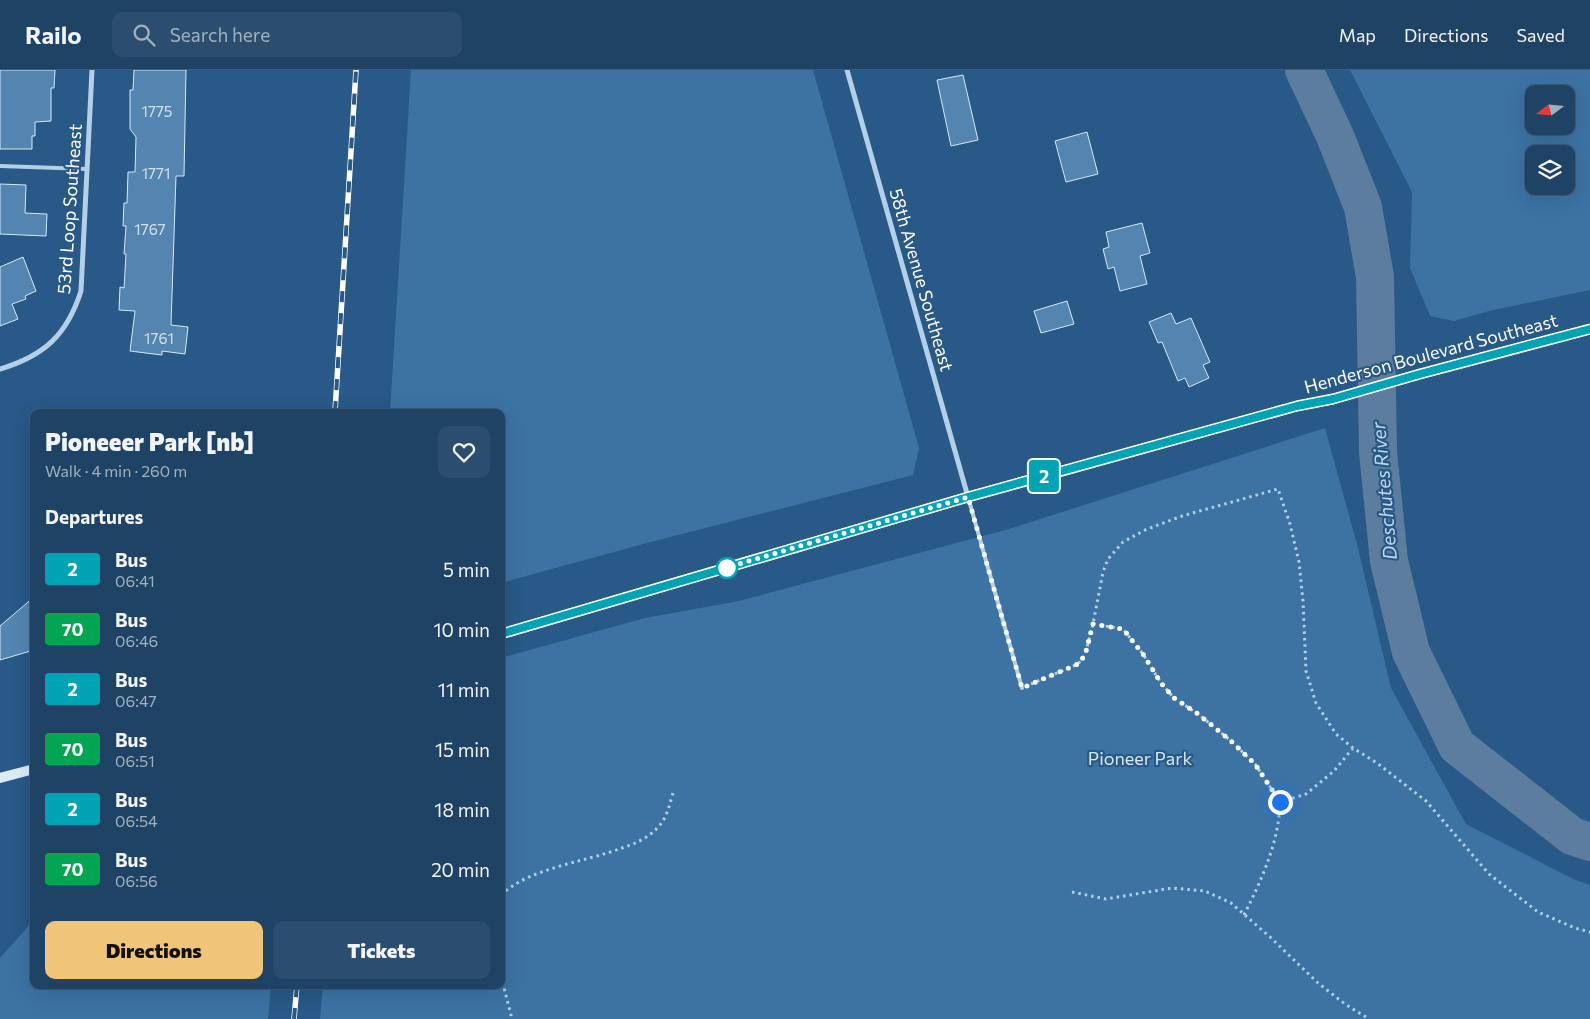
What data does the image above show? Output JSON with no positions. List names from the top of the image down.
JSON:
{
  "streets": {
    "street": ["53rd Loop Southeast", "58th Avenue Southeast", "Henderson Boulevard Southeast"]
  },
  "crossings": [
    ["58th Avenue Southeast", "Henderson Boulevard Southeast"]
  ],
  "water": ["Deschutes River"],
  "parks": ["Pioneer Park"],
  "lines": ["bus line 2"],
  "house_numbers": [
    "1775",
    "1771",
    "1767",
    "1761"
  ],
  "north": "left",
  "page": {
    "header": "Railo",
    "search": "Search here",
    "nav": ["Map", "Directions", "Saved"],
    "on_map": "2",
    "heading": [
      ["Pioneeer Park [nb]", "Walk · 4 min · 260 m"],
      "Departures"
    ],
    "list": [
      {
        "mark": "2",
        "name": "Bus",
        "note": "06:41",
        "value": "5 min"
      },
      {
        "mark": "70",
        "name": "Bus",
        "note": "06:46",
        "value": "10 min"
      },
      {
        "mark": "2",
        "name": "Bus",
        "note": "06:47",
        "value": "11 min"
      },
      {
        "mark": "70",
        "name": "Bus",
        "note": "06:51",
        "value": "15 min"
      },
      {
        "mark": "2",
        "name": "Bus",
        "note": "06:54",
        "value": "18 min"
      },
      {
        "mark": "70",
        "name": "Bus",
        "note": "06:56",
        "value": "20 min"
      }
    ],
    "buttons": ["Directions", "Tickets"]
  }
}
